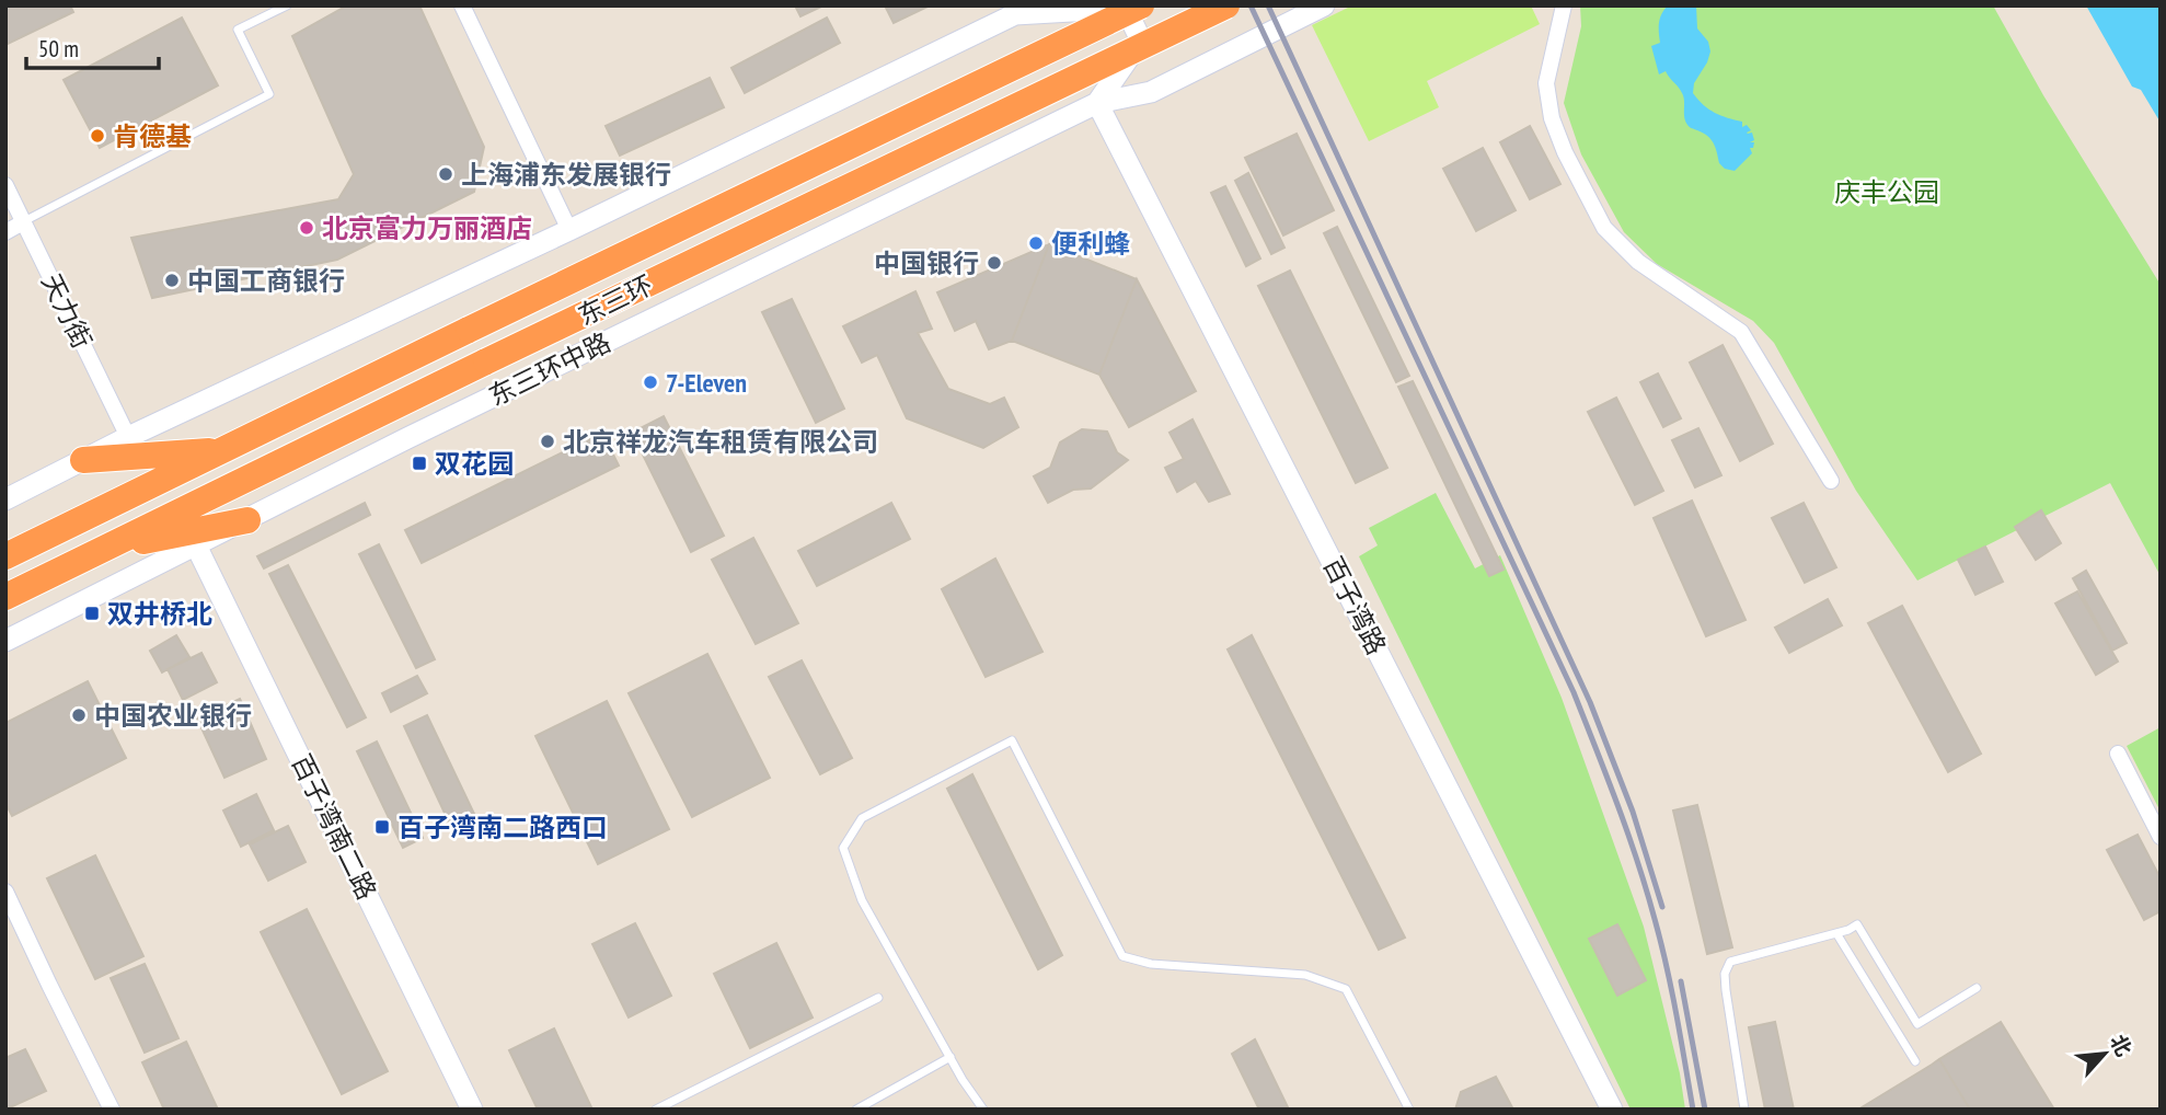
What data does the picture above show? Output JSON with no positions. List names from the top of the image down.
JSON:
{
  "streets": {
    "highway": ["东三环"],
    "street": [
      "天力街",
      "东三环中路",
      "百子湾路",
      "百子湾南二路"
    ]
  },
  "crossings": [
    ["东三环中路", "百子湾路"],
    ["东三环中路", "百子湾南二路"]
  ],
  "parks": ["庆丰公园"],
  "places": {
    "other": [
      "肯德基",
      "上海浦东发展银行",
      "北京富力万丽酒店",
      "便利蜂",
      "中国银行",
      "中国工商银行",
      "7-Eleven",
      "北京祥龙汽车租赁有限公司",
      "中国农业银行"
    ],
    "transit": ["双花园", "双井桥北", "百子湾南二路西口"]
  },
  "scale_bar": "50 m",
  "north": "top right"
}
